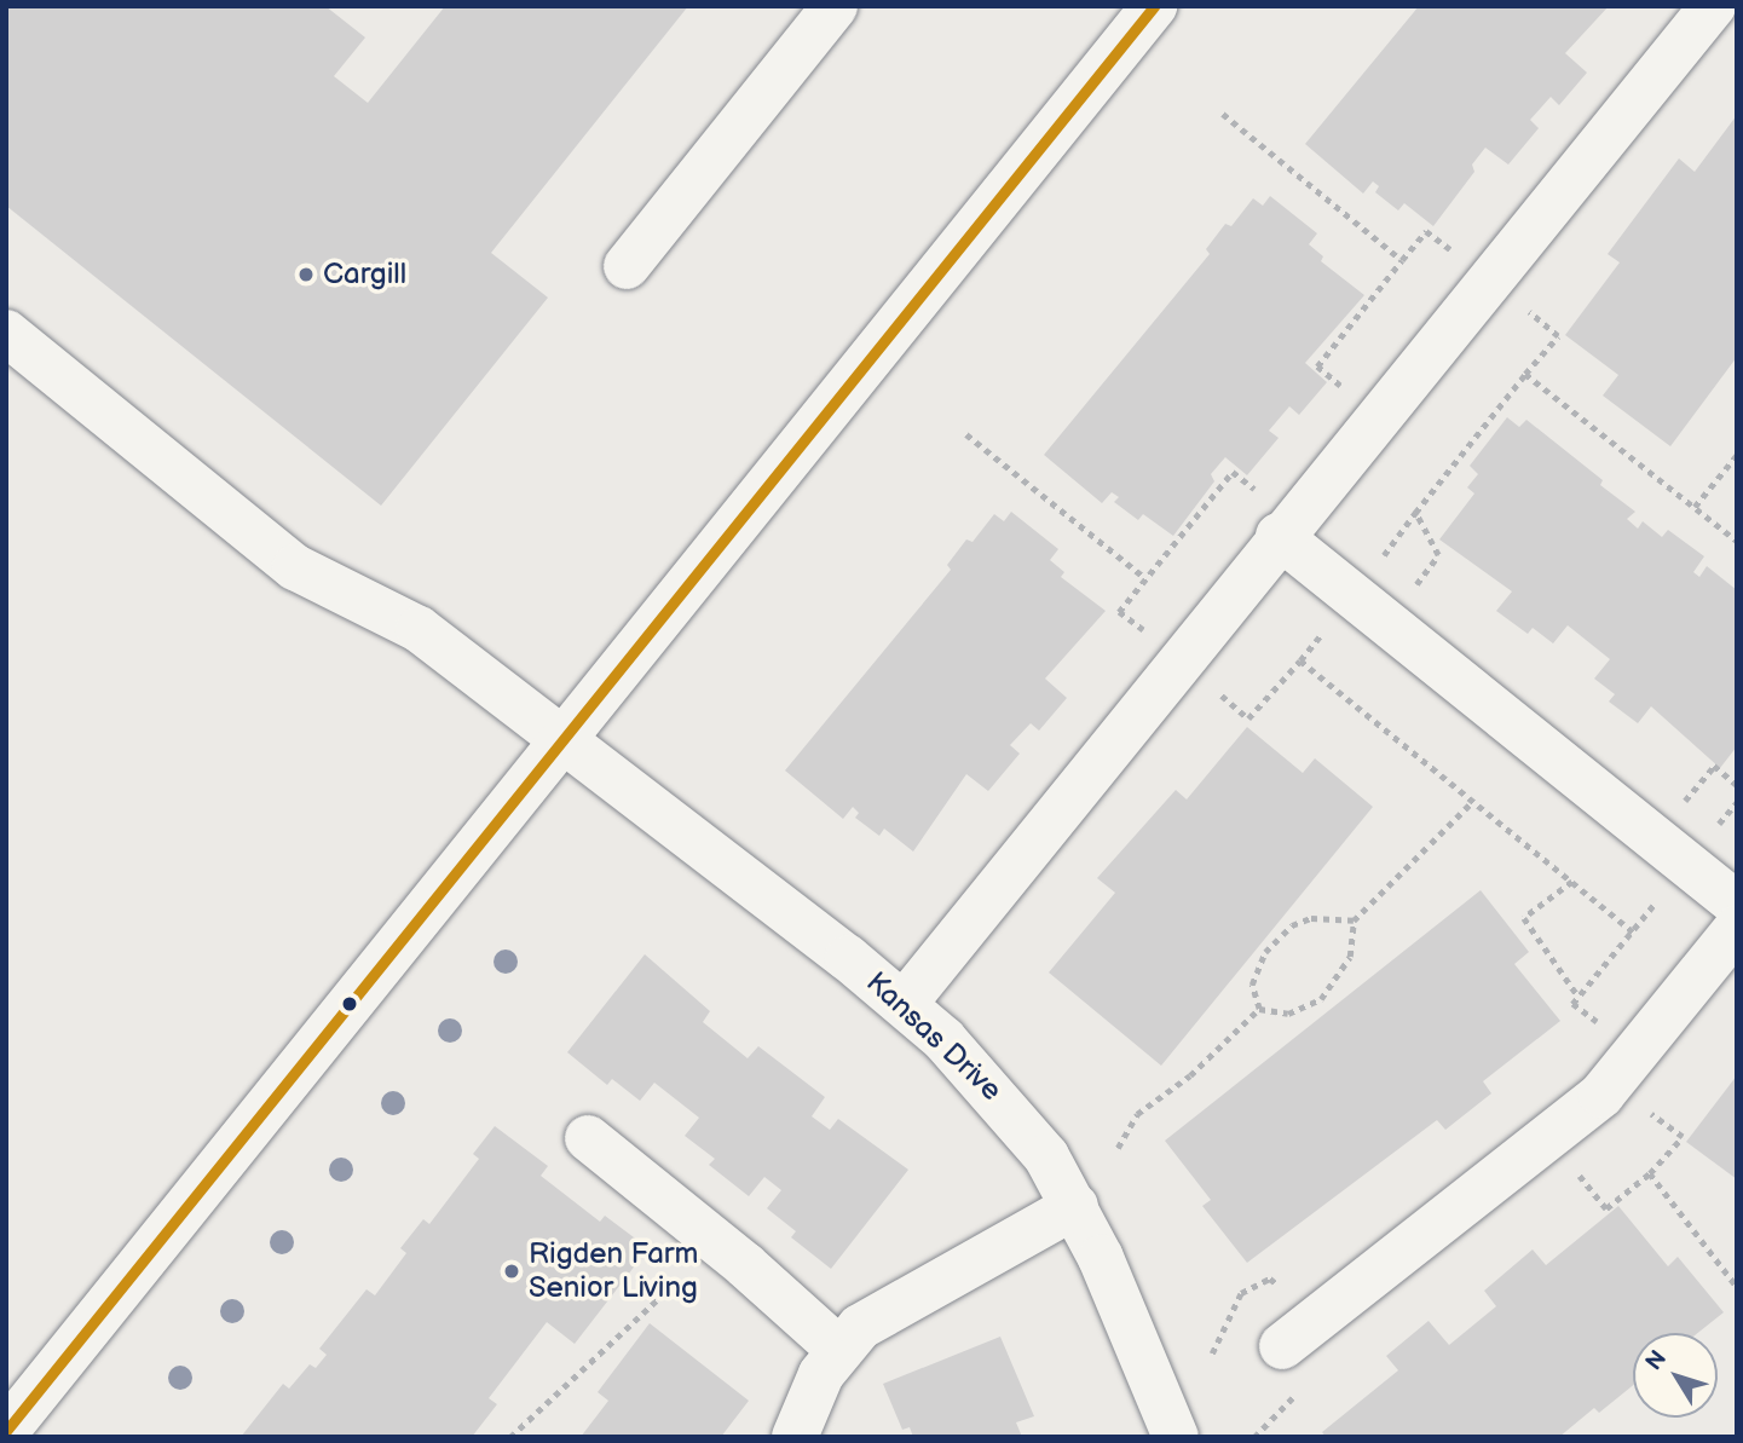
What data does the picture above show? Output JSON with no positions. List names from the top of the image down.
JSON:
{
  "streets": {
    "main road": ["Kansas Drive"]
  },
  "places": ["Cargill", "Rigden Farm Senior Living"],
  "north": "top left"
}
